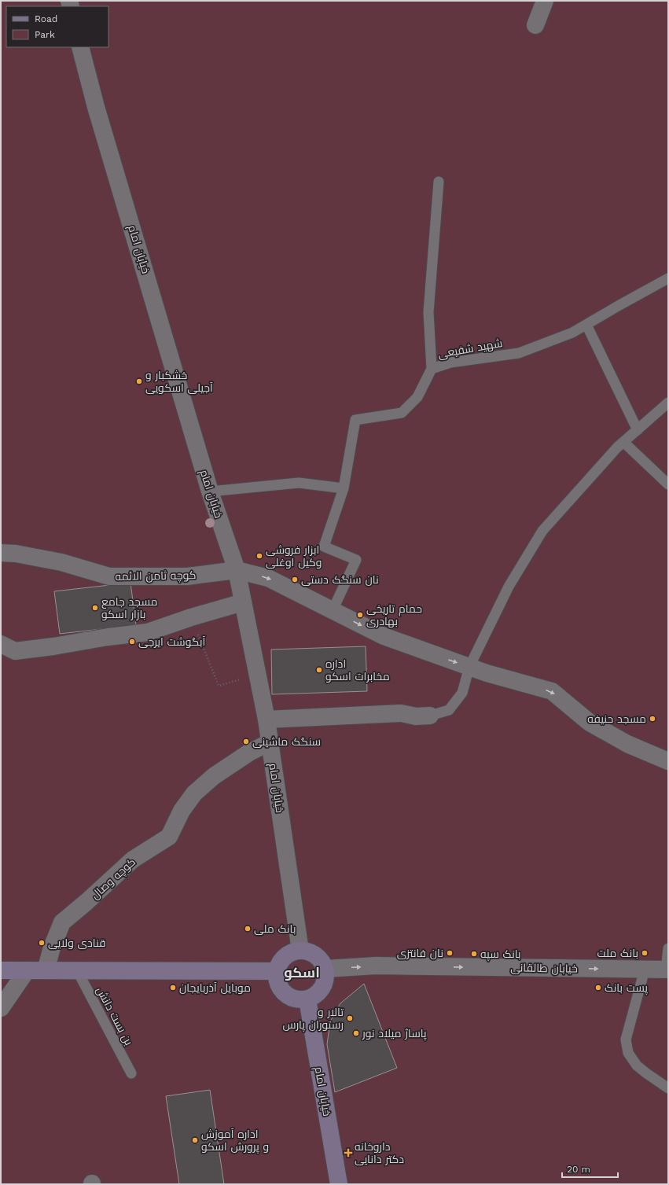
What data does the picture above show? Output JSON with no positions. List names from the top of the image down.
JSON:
{
  "streets": {
    "main road": ["خیابان امام"],
    "street": ["کوچه ثامن الائمه", "کوچه وصال", "خیابان طالقانی"],
    "lane": ["شهید شفیعی", "بن بست دانش"]
  },
  "crossings": [
    ["خیابان امام", "کوچه ثامن الائمه"],
    ["خیابان امام", "کوچه وصال"],
    ["خیابان امام", "خیابان طالقانی"]
  ],
  "one_way": ["خیابان طالقانی"],
  "districts": ["اسکو"],
  "places": {
    "other": [
      "خشکبار و آجیلی اسکویی",
      "ابزار فروشی وکیل اوغلی",
      "نان سنگک دستی",
      "مسجد جامع بازار اسکو",
      "حمام تاریخی بهادری",
      "آبگوشت ایرجی",
      "اداره مخابرات اسکو",
      "مسجد حنیفه",
      "سنگک ماشینی",
      "بانک ملی",
      "قنادی ولایی",
      "نان فانتزی",
      "بانک ملت",
      "بانک سپه",
      "موبایل آذربایجان",
      "پست بانک",
      "تالار و رستوران پارس",
      "پاساژ میلاد نور",
      "اداره آموزش و پرورش اسکو"
    ],
    "health": ["داروخانه دکتر دانایی"]
  },
  "legend": ["Road", "Park"],
  "scale_bar": "20 m"
}
